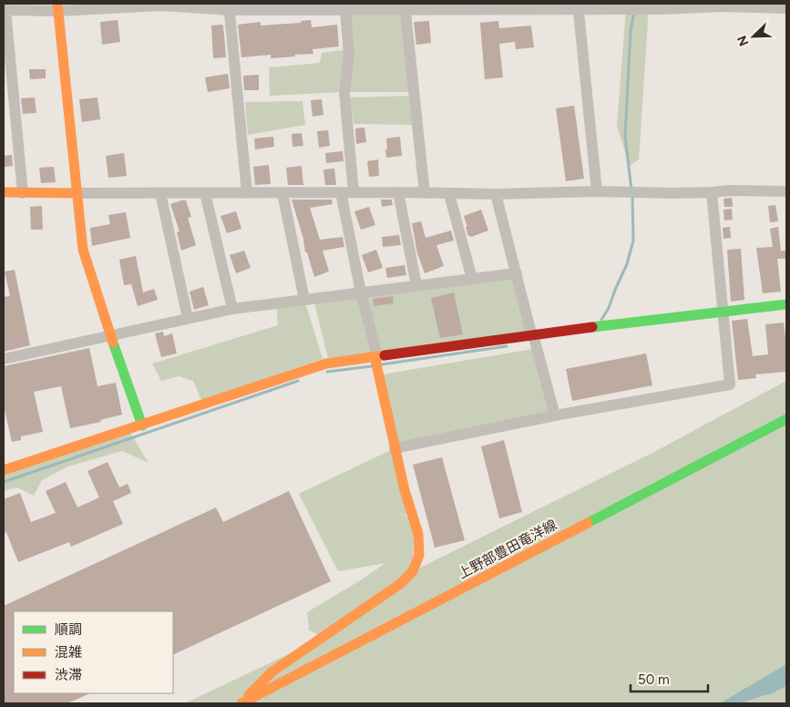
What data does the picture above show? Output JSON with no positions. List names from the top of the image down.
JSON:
{
  "streets": {
    "street": ["上野部豊田竜洋線"]
  },
  "legend": ["順調", "混雑", "渋滞"],
  "scale_bar": "50 m",
  "north": "bottom left"
}
